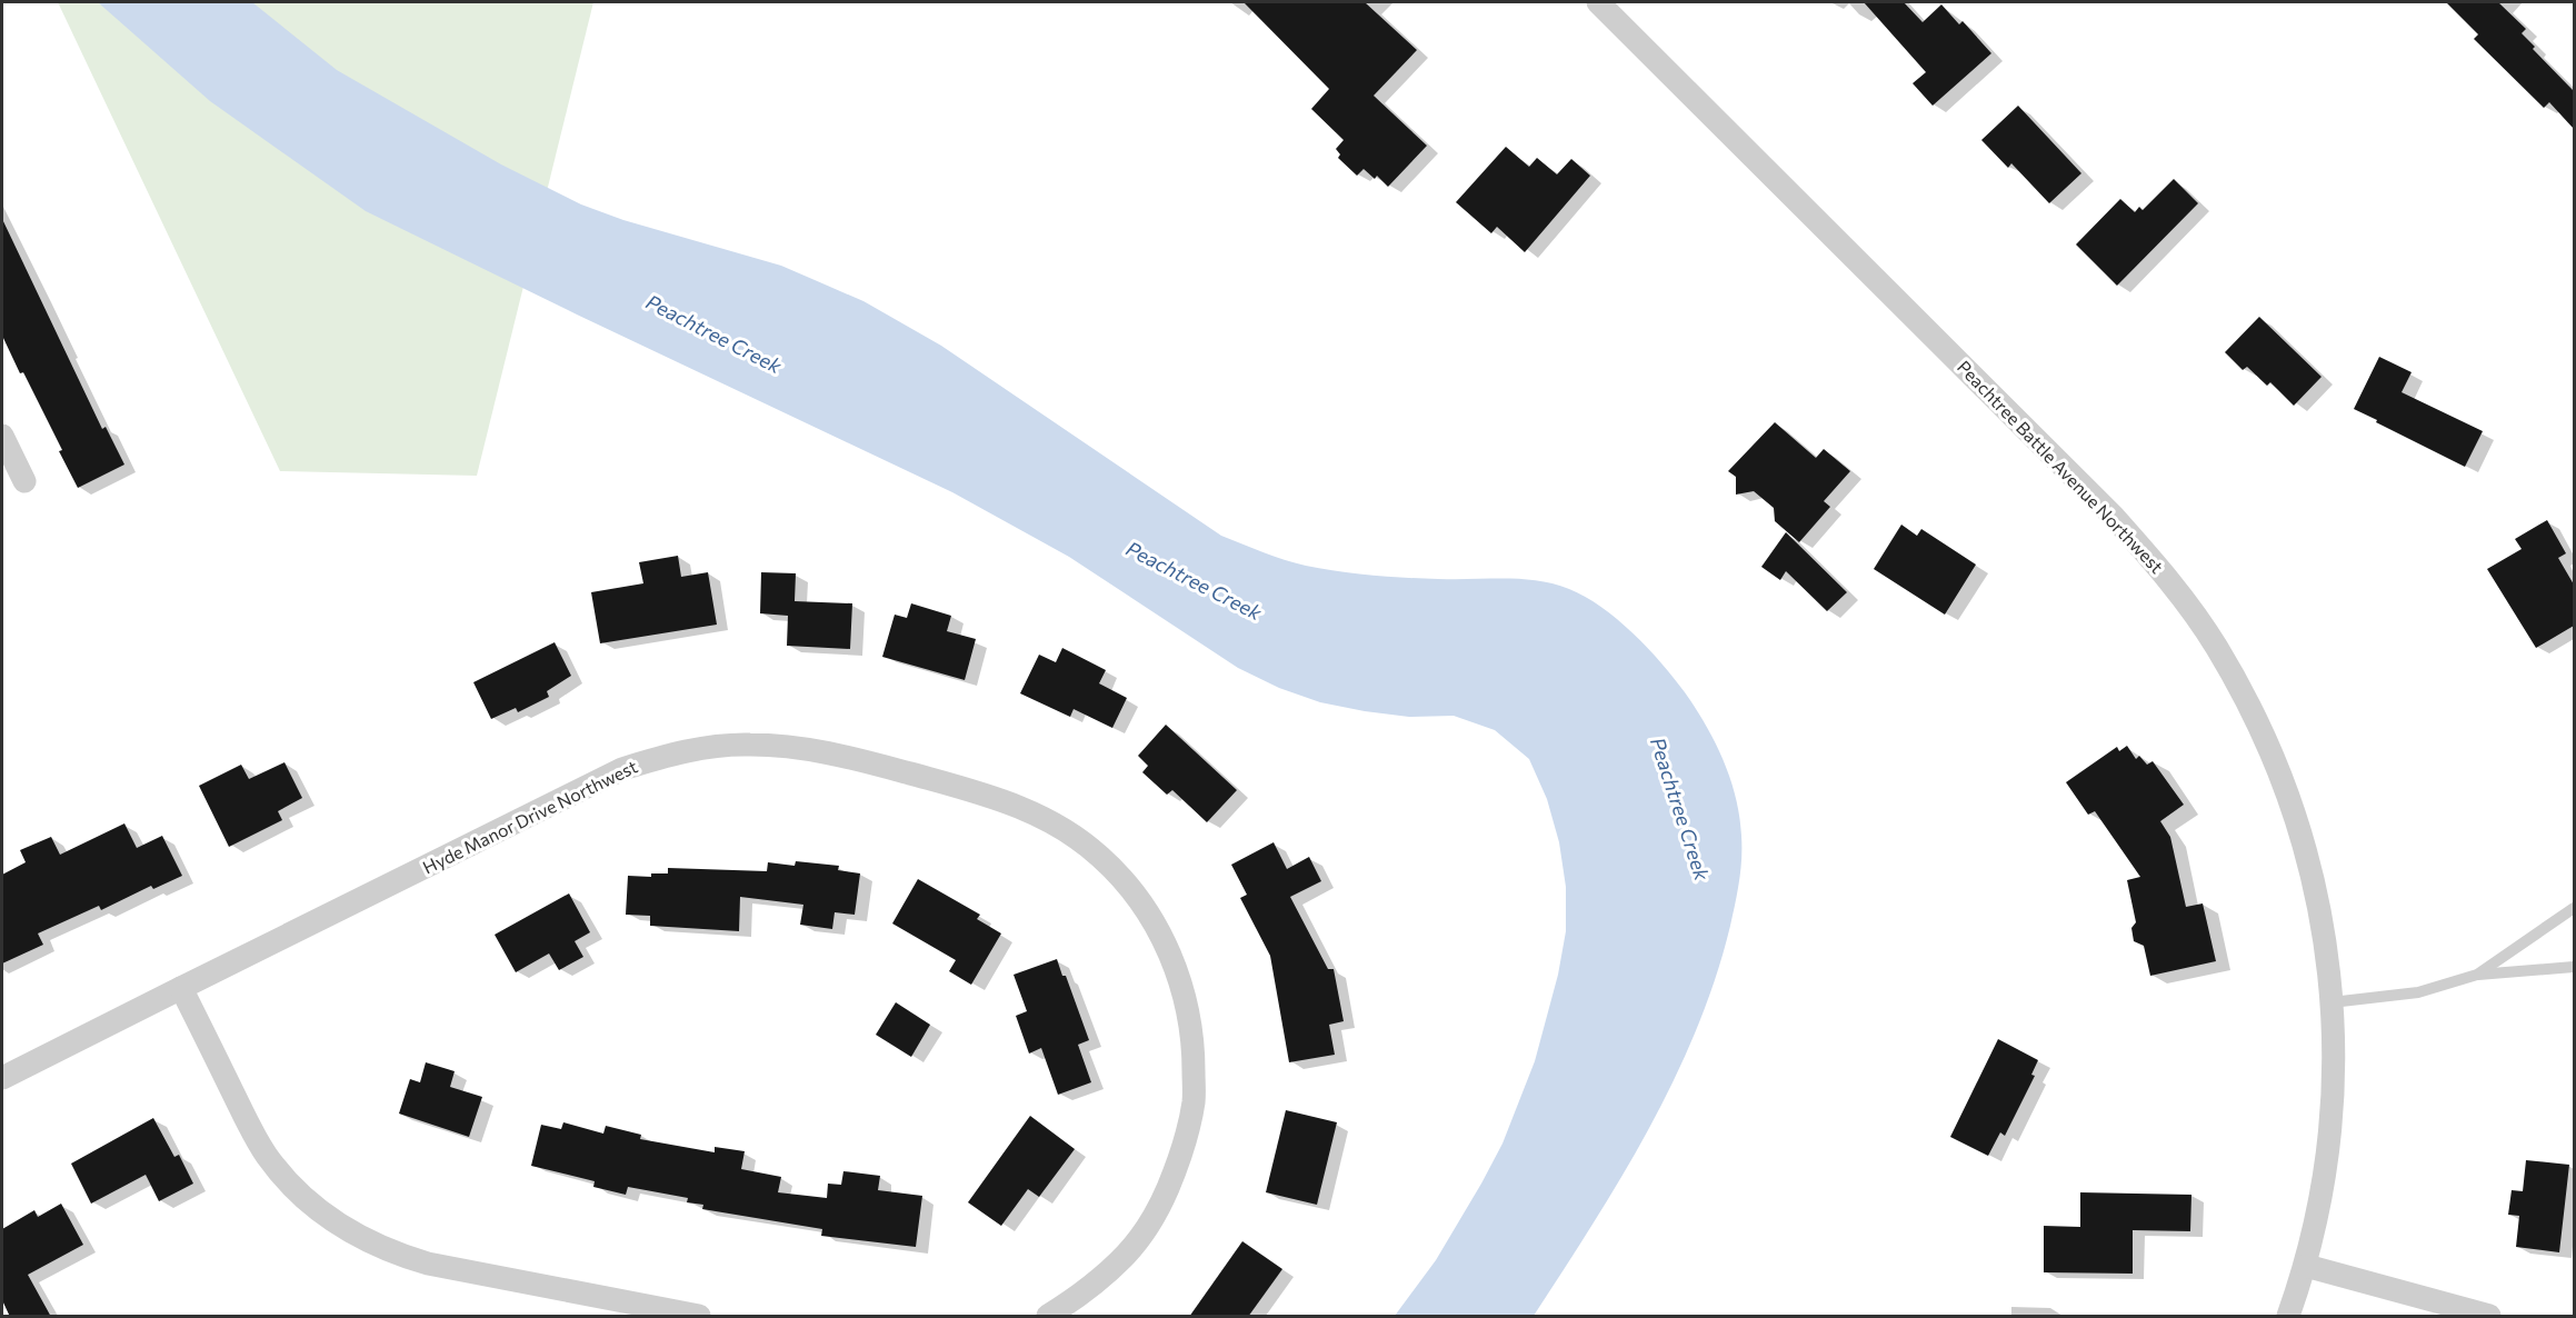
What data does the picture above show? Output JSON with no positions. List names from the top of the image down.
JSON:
{
  "streets": {
    "street": ["Peachtree Battle Avenue Northwest", "Hyde Manor Drive Northwest"]
  },
  "water": ["Peachtree Creek"]
}
